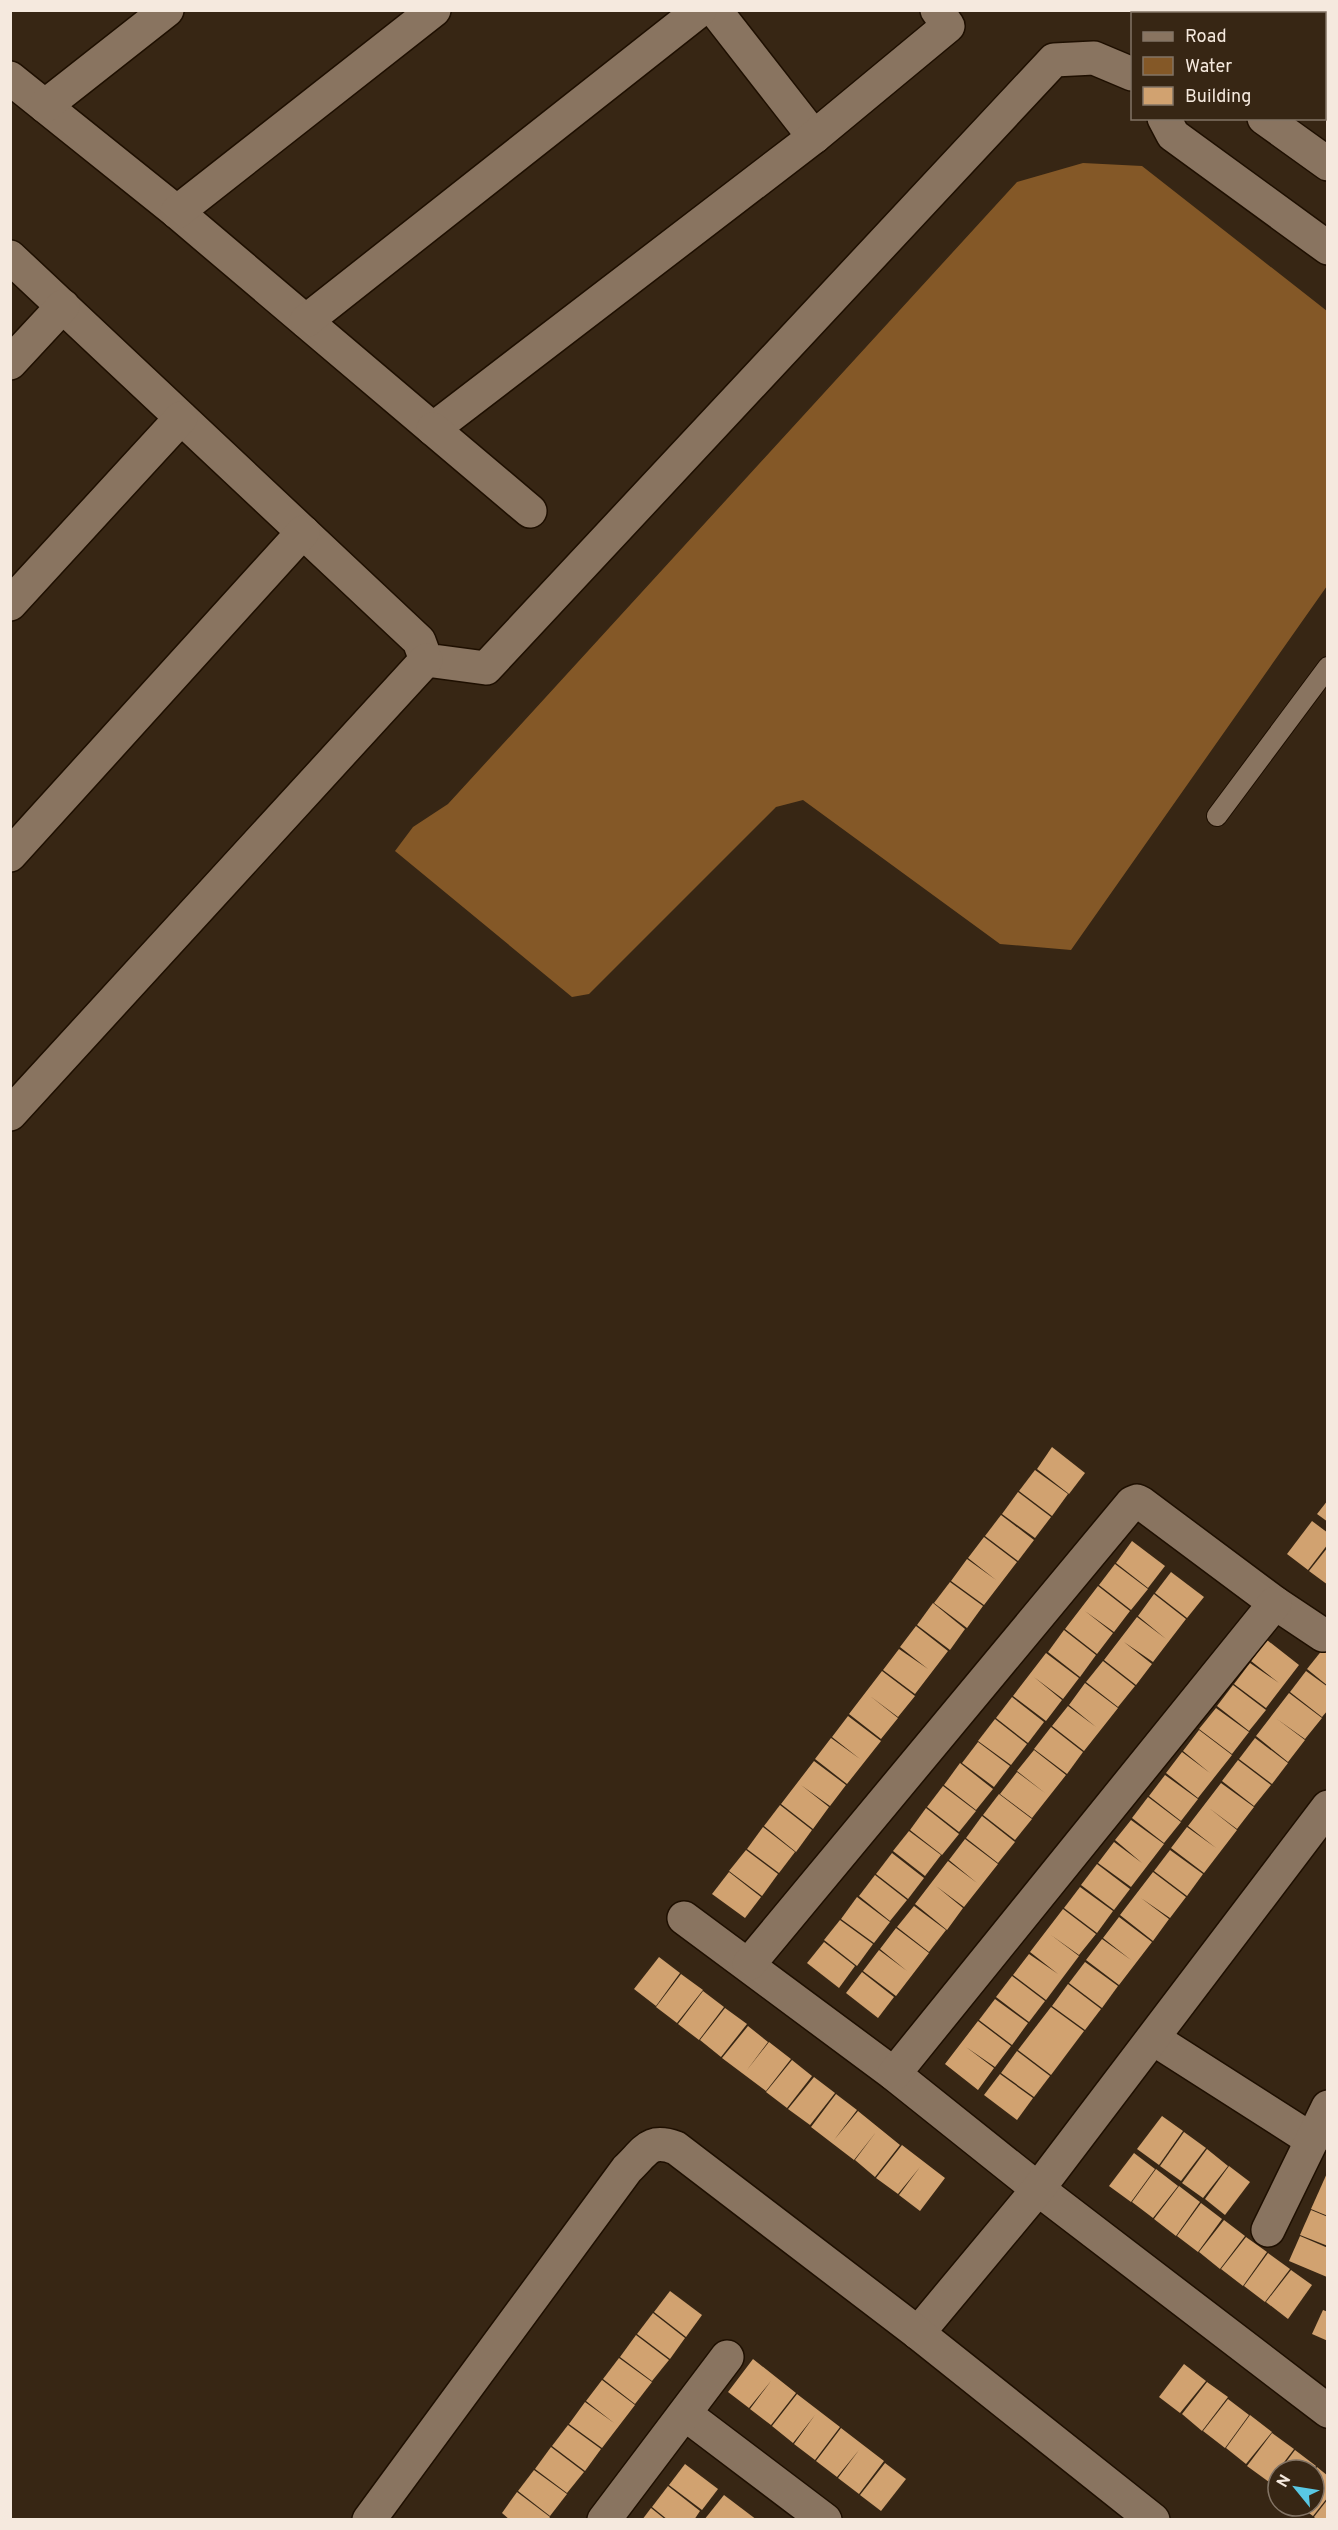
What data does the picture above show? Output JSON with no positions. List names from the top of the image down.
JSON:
{
  "legend": ["Road", "Water", "Building"],
  "north": "top left"
}
